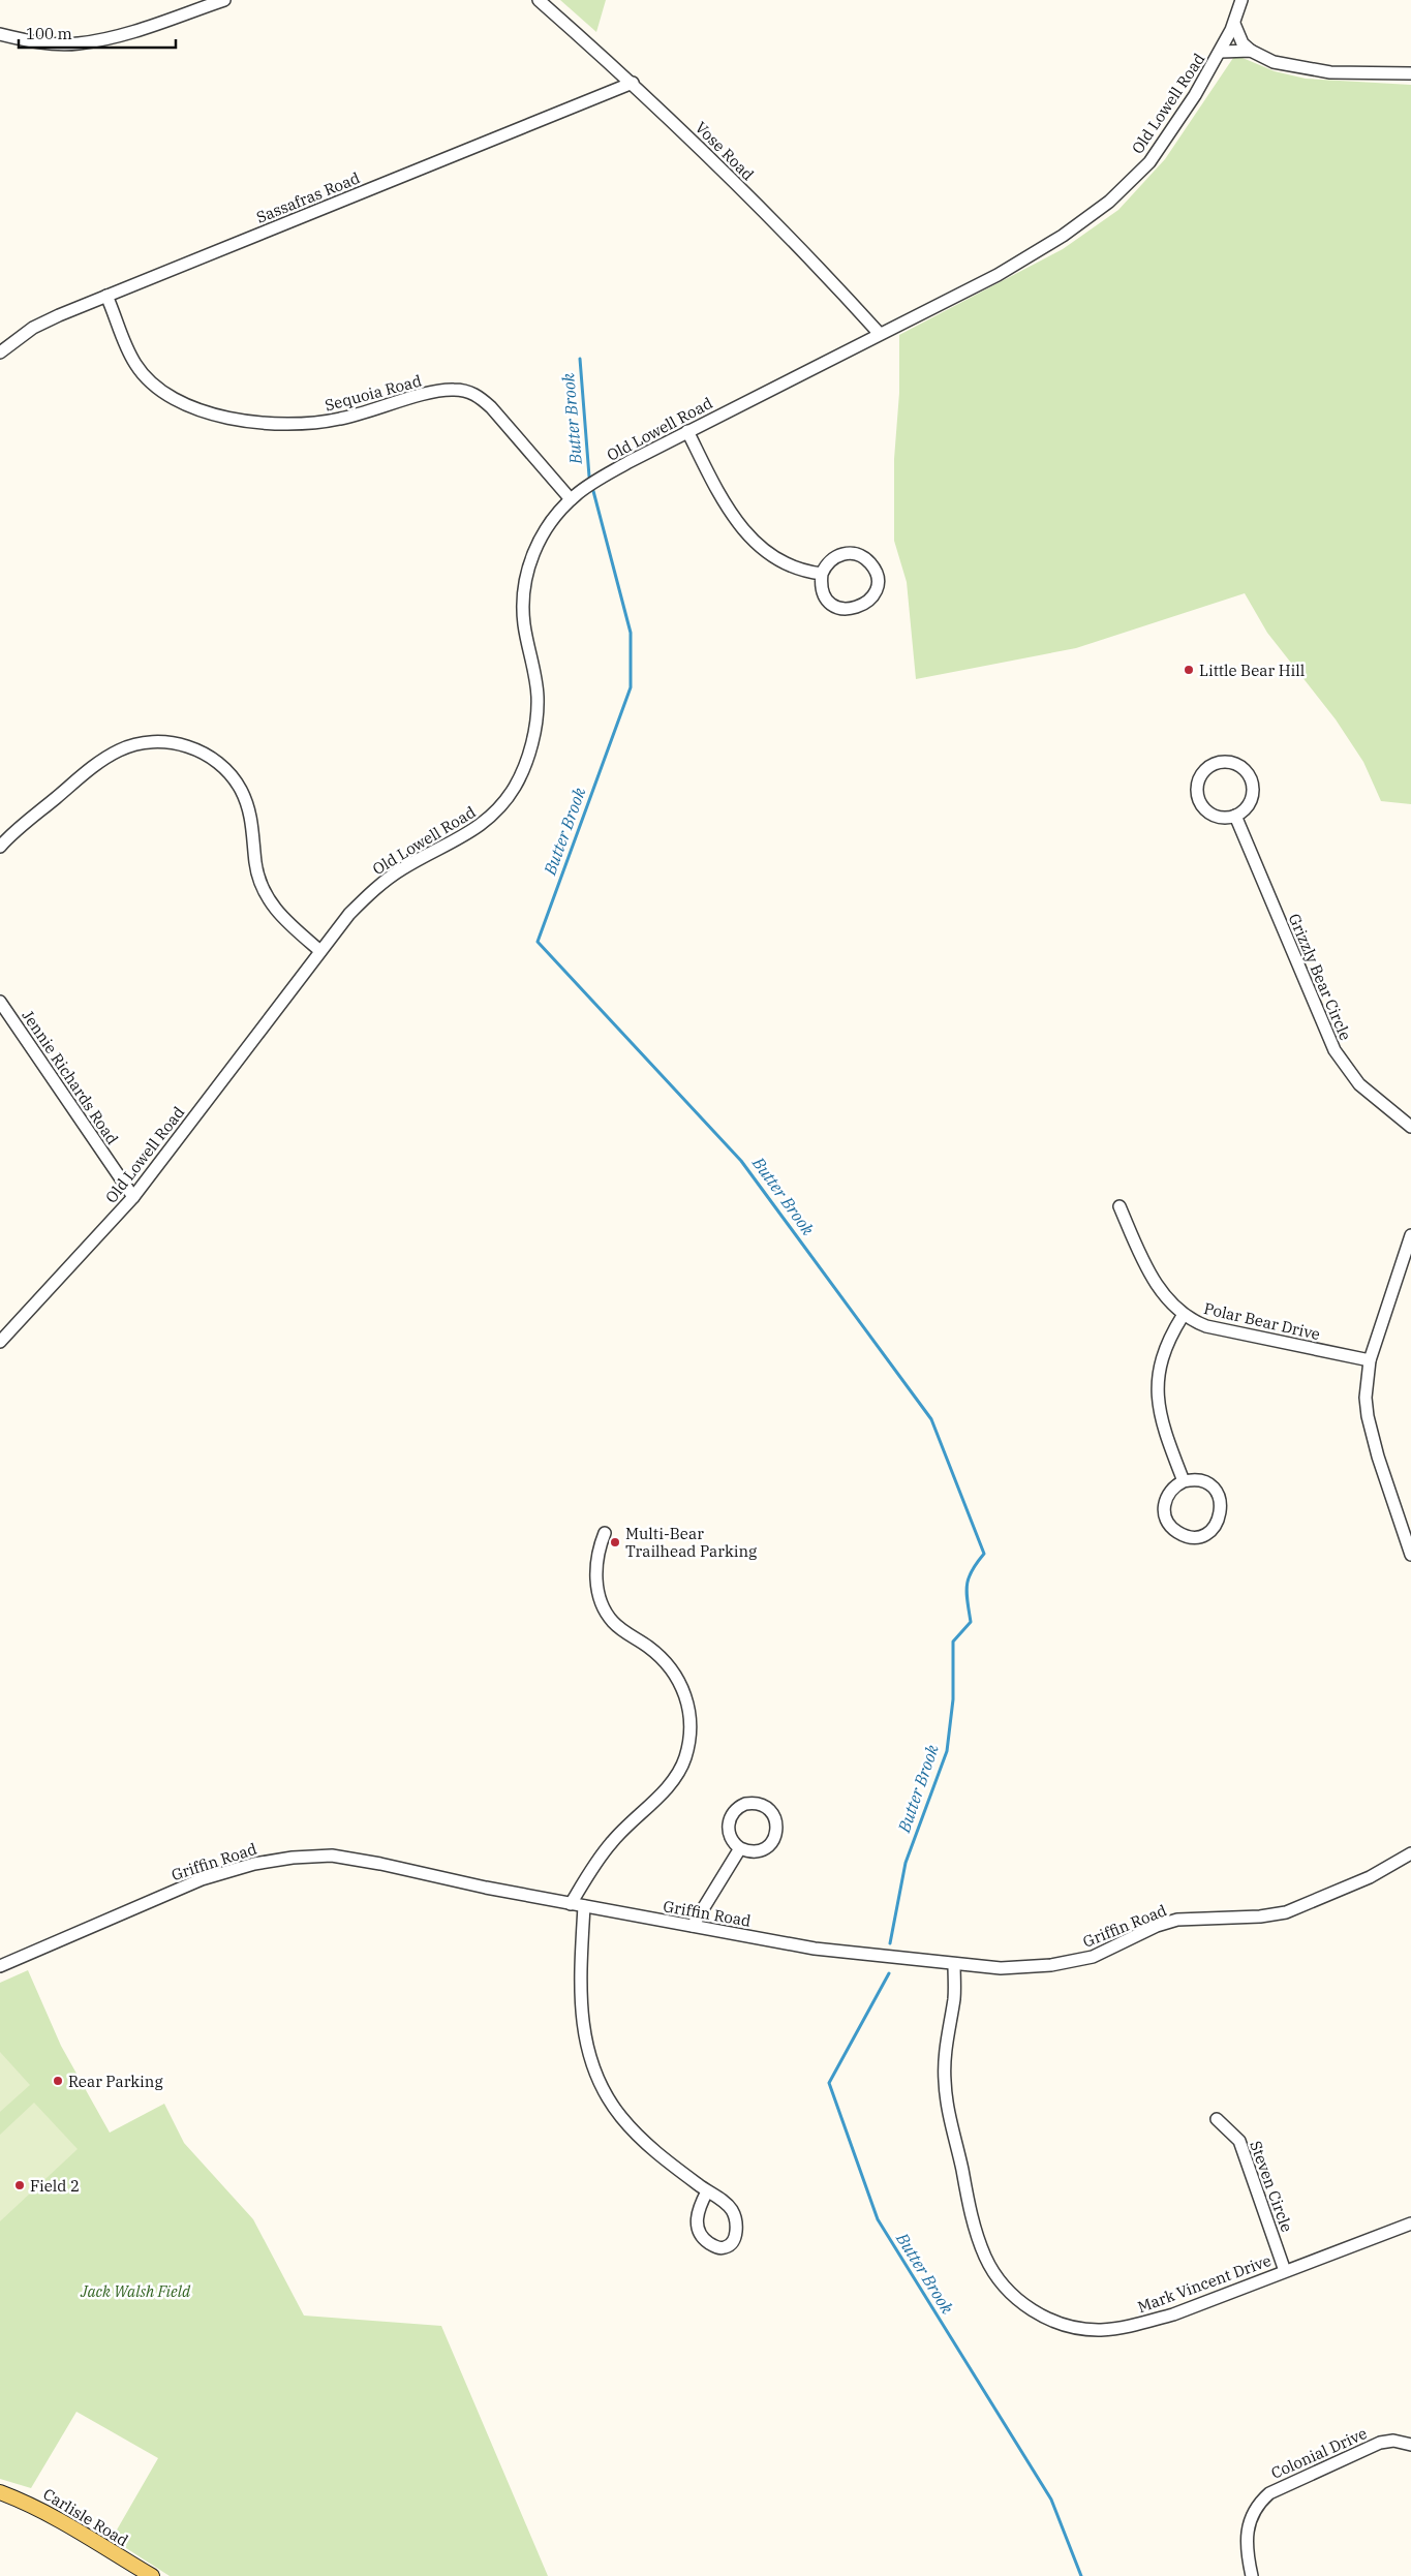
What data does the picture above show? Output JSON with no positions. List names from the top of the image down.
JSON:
{
  "streets": {
    "main road": ["Carlisle Road"],
    "street": [
      "Old Lowell Road",
      "Vose Road",
      "Sassafras Road",
      "Sequoia Road",
      "Grizzly Bear Circle",
      "Jennie Richards Road",
      "Polar Bear Drive",
      "Griffin Road",
      "Steven Circle",
      "Mark Vincent Drive",
      "Colonial Drive"
    ]
  },
  "crossings": [
    ["Old Lowell Road", "Vose Road"],
    ["Old Lowell Road", "Sequoia Road"],
    ["Old Lowell Road", "Jennie Richards Road"],
    ["Vose Road", "Sassafras Road"],
    ["Sassafras Road", "Sequoia Road"],
    ["Griffin Road", "Mark Vincent Drive"],
    ["Steven Circle", "Mark Vincent Drive"]
  ],
  "water": ["Butter Brook"],
  "parks": ["Jack Walsh Field"],
  "places": [
    "Little Bear Hill",
    "Multi-Bear Trailhead Parking",
    "Rear Parking",
    "Field 2"
  ],
  "scale_bar": "100 m"
}
